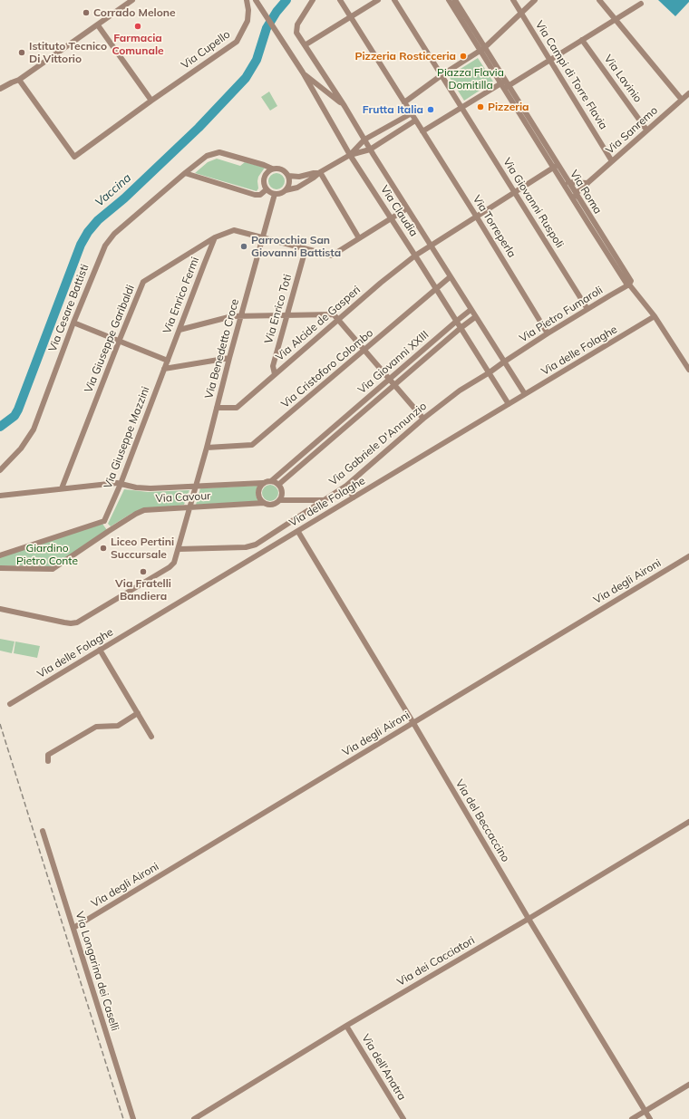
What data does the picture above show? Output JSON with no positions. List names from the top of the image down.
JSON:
{
  "streets": {
    "street": [
      "Via Cupello",
      "Via Campi di Torre Flavia",
      "Via Lavinio",
      "Via Sanremo",
      "Via Roma",
      "Via Giovanni Ruspoli",
      "Via Claudia",
      "Via Torreperla",
      "Via Enrico Fermi",
      "Via Cesare Battisti",
      "Via Enrico Toti",
      "Via Pietro Fumaroli",
      "Via Alcide de Gasperi",
      "Via Giuseppe Garibaldi",
      "Via Benedetto Croce",
      "Via delle Folaghe",
      "Via Giovanni XXIII",
      "Via Cristoforo Colombo",
      "Via Giuseppe Mazzini",
      "Via Gabriele D'Annunzio",
      "Via Cavour",
      "Via degli Aironi",
      "Via del Beccaccino",
      "Via dei Cacciatori",
      "Via Longarina dei Caselli",
      "Via dell'Anatra"
    ]
  },
  "crossings": [
    ["Via Campi di Torre Flavia", "Via Sanremo"],
    ["Via Lavinio", "Via Sanremo"],
    ["Via Sanremo", "Via Roma"],
    ["Via Roma", "Via Pietro Fumaroli"],
    ["Via Roma", "Via Alcide de Gasperi"],
    ["Via Roma", "Via delle Folaghe"],
    ["Via Giovanni Ruspoli", "Via Pietro Fumaroli"],
    ["Via Giovanni Ruspoli", "Via Alcide de Gasperi"],
    ["Via Claudia", "Via Pietro Fumaroli"],
    ["Via Claudia", "Via Alcide de Gasperi"],
    ["Via Claudia", "Via Giuseppe Garibaldi"],
    ["Via Claudia", "Via delle Folaghe"],
    ["Via Claudia", "Via Giovanni XXIII"],
    ["Via Claudia", "Via Cristoforo Colombo"],
    ["Via Claudia", "Via Gabriele D'Annunzio"],
    ["Via Torreperla", "Via Pietro Fumaroli"],
    ["Via Torreperla", "Via Alcide de Gasperi"],
    ["Via Enrico Fermi", "Via Giuseppe Garibaldi"],
    ["Via Enrico Fermi", "Via Giuseppe Mazzini"],
    ["Via Cesare Battisti", "Via Benedetto Croce"],
    ["Via Enrico Toti", "Via Alcide de Gasperi"],
    ["Via Enrico Toti", "Via Giuseppe Garibaldi"],
    ["Via Pietro Fumaroli", "Via Gabriele D'Annunzio"],
    ["Via Alcide de Gasperi", "Via Benedetto Croce"],
    ["Via Giuseppe Garibaldi", "Via Benedetto Croce"],
    ["Via Benedetto Croce", "Via Cristoforo Colombo"],
    ["Via Benedetto Croce", "Via Cavour"],
    ["Via delle Folaghe", "Via del Beccaccino"],
    ["Via Giovanni XXIII", "Via Cavour"],
    ["Via degli Aironi", "Via del Beccaccino"],
    ["Via degli Aironi", "Via Longarina dei Caselli"],
    ["Via del Beccaccino", "Via dei Cacciatori"],
    ["Via dei Cacciatori", "Via dell'Anatra"]
  ],
  "water": ["Vaccina"],
  "parks": ["Piazza Flavia Domitilla", "Giardino Pietro Conte"],
  "places": [
    "Corrado Melone",
    "Farmacia Comunale",
    "Istituto Tecnico Di Vittorio",
    "Pizzeria Rosticceria",
    "Pizzeria",
    "Frutta Italia",
    "Parrocchia San Giovanni Battista",
    "Liceo Pertini Succursale",
    "Via Fratelli Bandiera"
  ]
}
